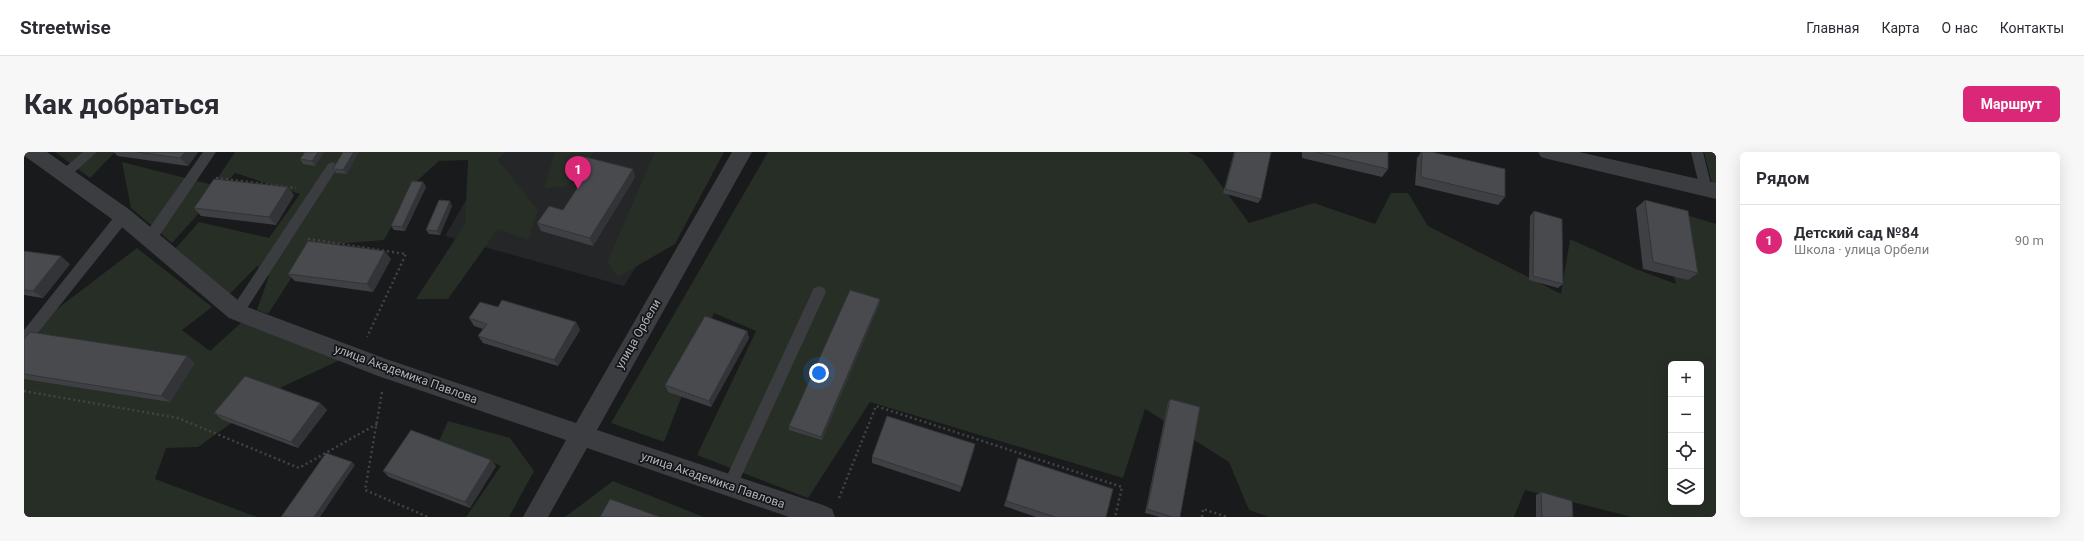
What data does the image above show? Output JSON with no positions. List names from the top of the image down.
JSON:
{
  "streets": {
    "street": ["улица Орбели", "улица Академика Павлова"]
  },
  "crossings": [
    ["улица Орбели", "улица Академика Павлова"]
  ],
  "page": {
    "header": "Streetwise",
    "nav": [
      "Главная",
      "Карта",
      "О нас",
      "Контакты"
    ],
    "buttons": "Маршрут",
    "title": "Как добраться",
    "heading": "Рядом",
    "pins": "1",
    "list": [
      {
        "mark": "1",
        "name": "Детский сад №84",
        "note": "Школа · улица Орбели",
        "value": "90 m"
      }
    ],
    "map_buttons": ["+", "−"]
  }
}
